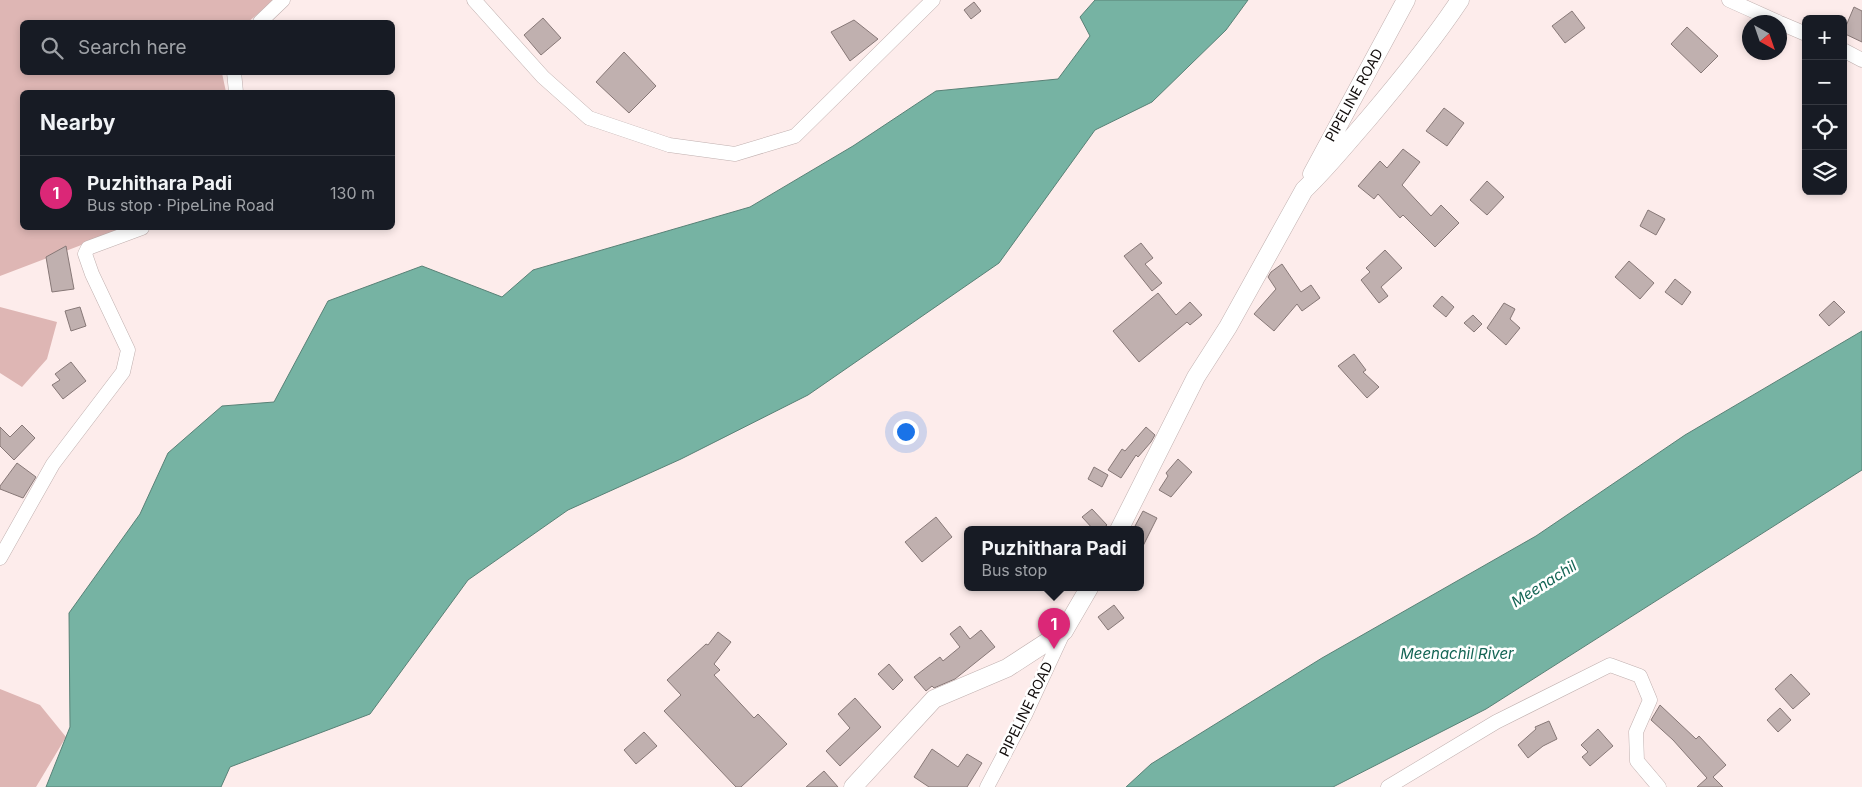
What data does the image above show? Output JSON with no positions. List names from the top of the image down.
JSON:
{
  "streets": {
    "main road": ["PIPELINE ROAD"]
  },
  "water": ["Meenachil", "Meenachil River"],
  "north": "bottom right",
  "page": {
    "map_buttons": ["+", "−"],
    "search": "Search here",
    "heading": "Nearby",
    "list": [
      {
        "mark": "1",
        "name": "Puzhithara Padi",
        "note": "Bus stop · PipeLine Road",
        "value": "130 m"
      }
    ],
    "popup": ["Puzhithara Padi", "Bus stop"],
    "pins": "1"
  }
}
